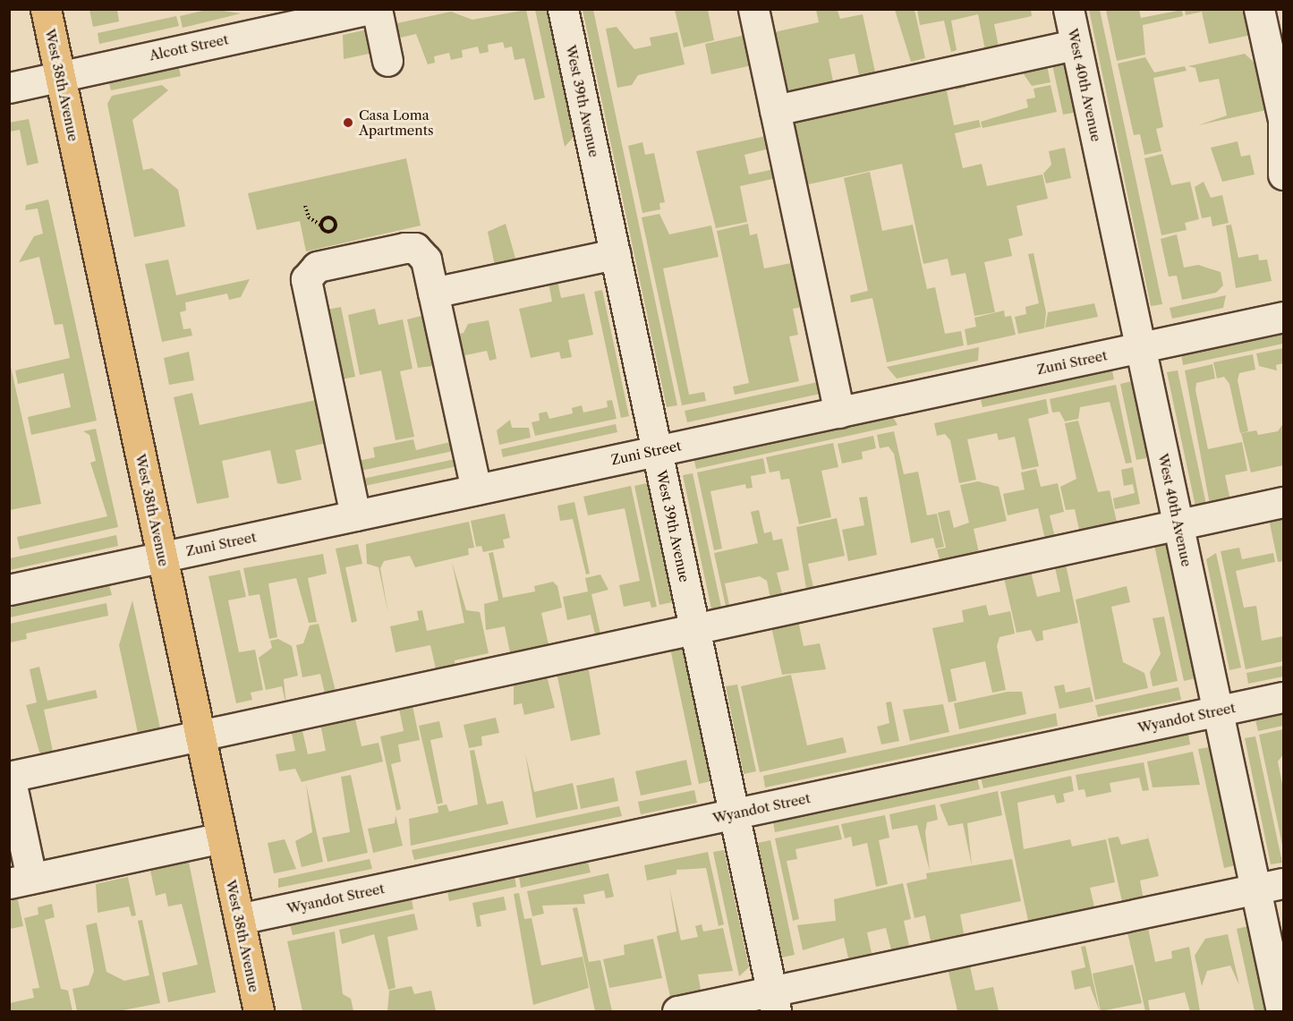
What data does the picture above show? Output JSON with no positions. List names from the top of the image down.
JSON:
{
  "streets": {
    "main road": ["West 38th Avenue"],
    "street": [
      "Alcott Street",
      "West 40th Avenue",
      "West 39th Avenue",
      "Zuni Street",
      "Wyandot Street"
    ]
  },
  "crossings": [
    ["Alcott Street", "West 38th Avenue"],
    ["West 38th Avenue", "Zuni Street"],
    ["West 38th Avenue", "Wyandot Street"],
    ["West 40th Avenue", "Zuni Street"],
    ["West 40th Avenue", "Wyandot Street"],
    ["West 39th Avenue", "Zuni Street"],
    ["West 39th Avenue", "Wyandot Street"]
  ],
  "places": ["Casa Loma Apartments"]
}
